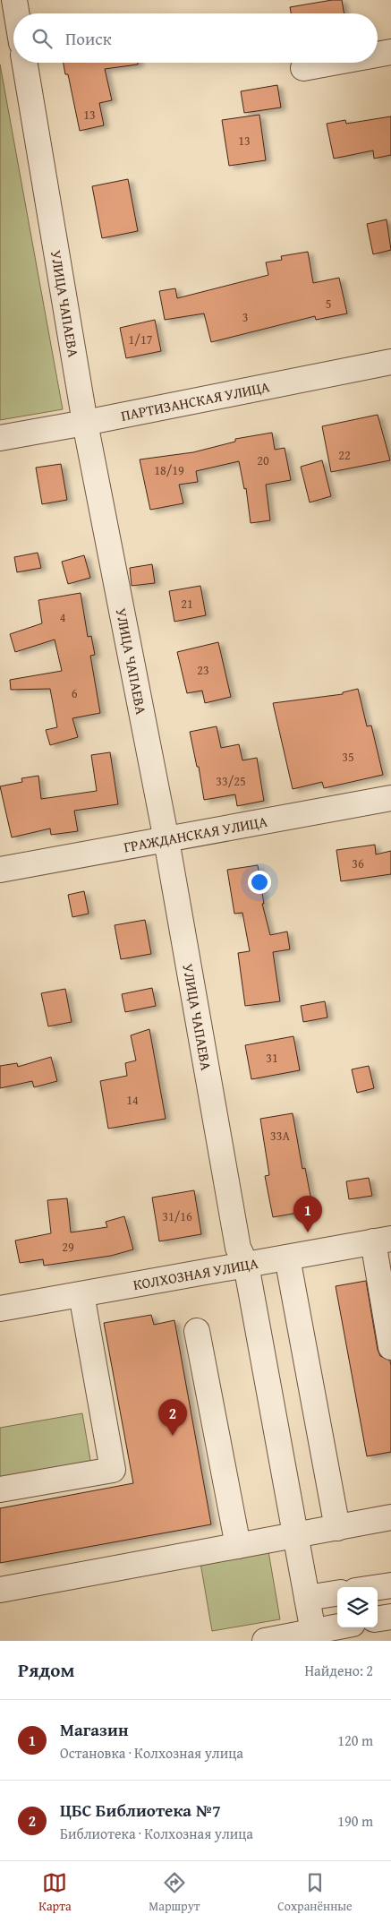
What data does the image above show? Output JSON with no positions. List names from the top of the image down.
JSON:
{
  "streets": {
    "street": [
      "УЛИЦА ЧАПАЕВА",
      "ПАРТИЗАНСКАЯ УЛИЦА",
      "ГРАЖДАНСКАЯ УЛИЦА",
      "КОЛХОЗНАЯ УЛИЦА"
    ]
  },
  "crossings": [
    ["УЛИЦА ЧАПАЕВА", "ПАРТИЗАНСКАЯ УЛИЦА"],
    ["УЛИЦА ЧАПАЕВА", "ГРАЖДАНСКАЯ УЛИЦА"],
    ["УЛИЦА ЧАПАЕВА", "КОЛХОЗНАЯ УЛИЦА"]
  ],
  "house_numbers": [
    "13",
    "13",
    "5",
    "3",
    "1/17",
    "22",
    "20",
    "18/19",
    "21",
    "4",
    "23",
    "6",
    "35",
    "33/25",
    "36",
    "31",
    "14",
    "33А",
    "31/16",
    "29"
  ],
  "page": {
    "search": "Поиск",
    "pins": ["1", "2"],
    "heading": ["Рядом", "Найдено: 2"],
    "list": [
      {
        "mark": "1",
        "name": "Магазин",
        "note": "Остановка · Колхозная улица",
        "value": "120 m"
      },
      {
        "mark": "2",
        "name": "ЦБС Библиотека №7",
        "note": "Библиотека · Колхозная улица",
        "value": "190 m"
      }
    ],
    "nav": ["Карта", "Маршрут", "Сохранённые"]
  }
}
